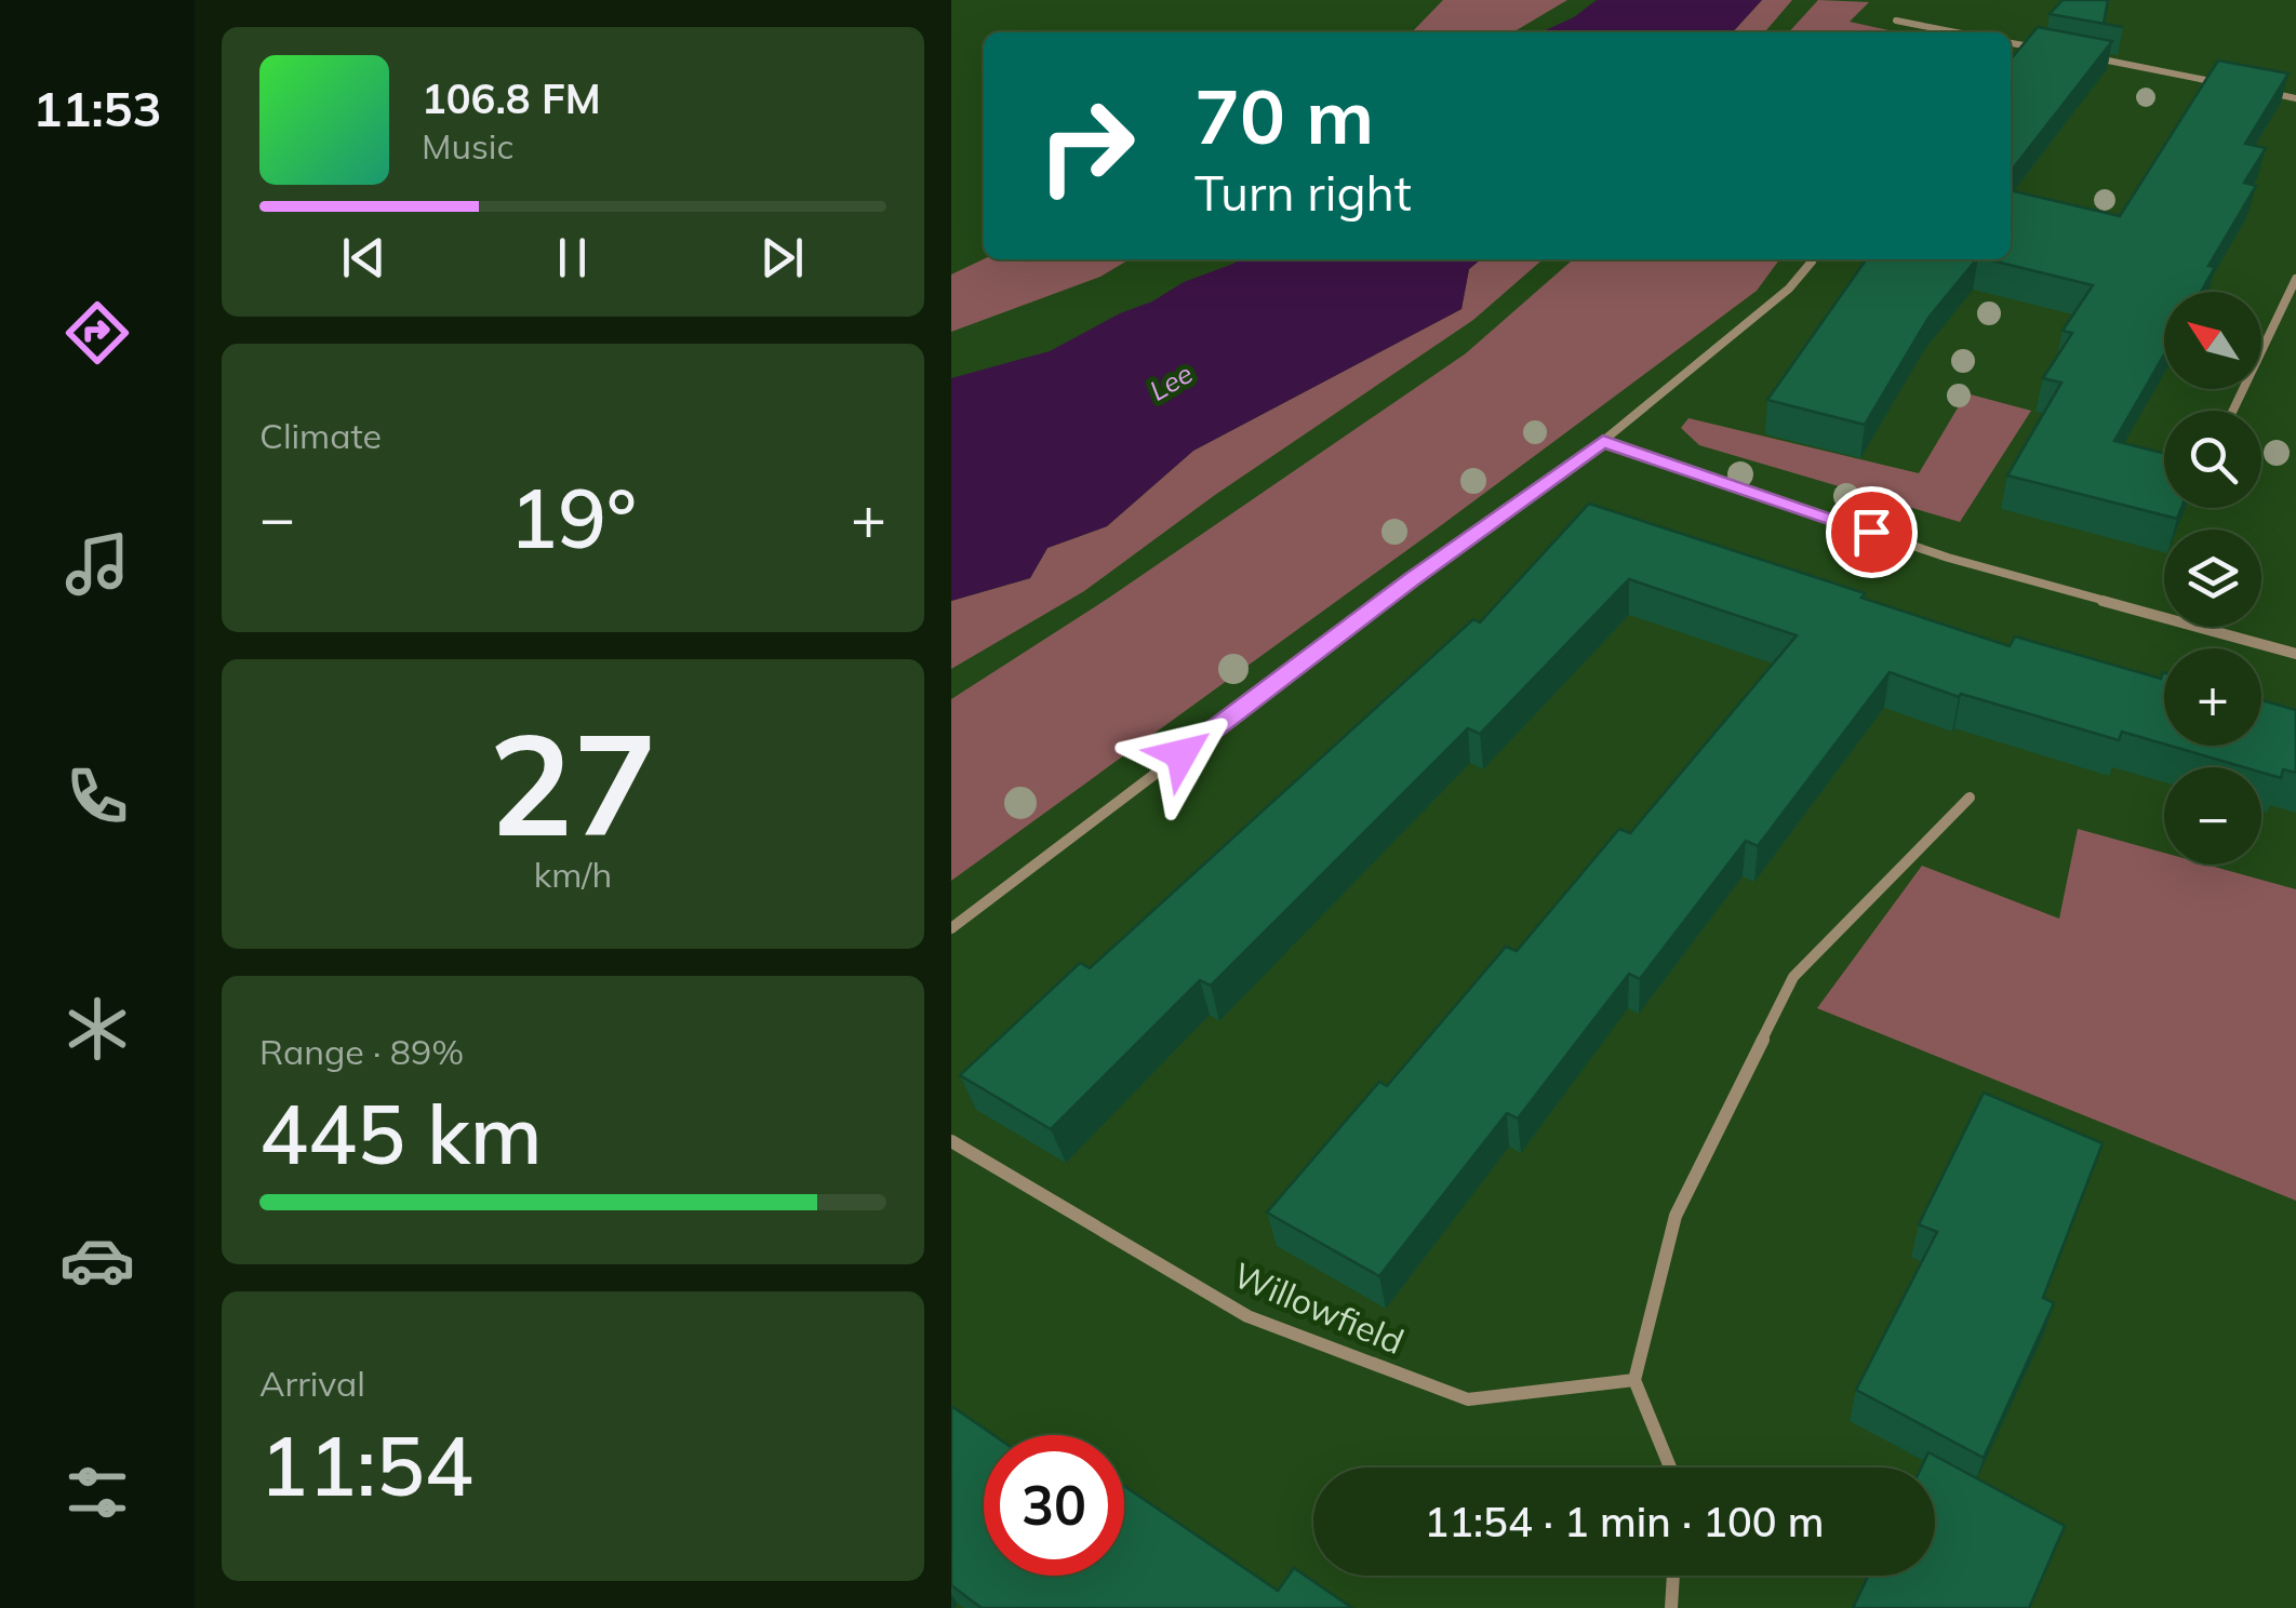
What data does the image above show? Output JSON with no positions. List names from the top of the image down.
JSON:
{
  "streets": {
    "street": ["Willowfield"]
  },
  "water": ["Lee"],
  "north": "top left",
  "page": {
    "tabs": "11:53",
    "turn": ["70 m", "Turn right"],
    "song": ["106.8 FM", "Music"],
    "map_buttons": ["+", "−"],
    "tile": [
      "Climate",
      ["27", "km/h"],
      ["Range · 89%", "445 km"],
      ["Arrival", "11:54"]
    ],
    "heat": ["−", "19°", "+"],
    "limit": "30",
    "trip": "11:54 · 1 min · 100 m"
  }
}
